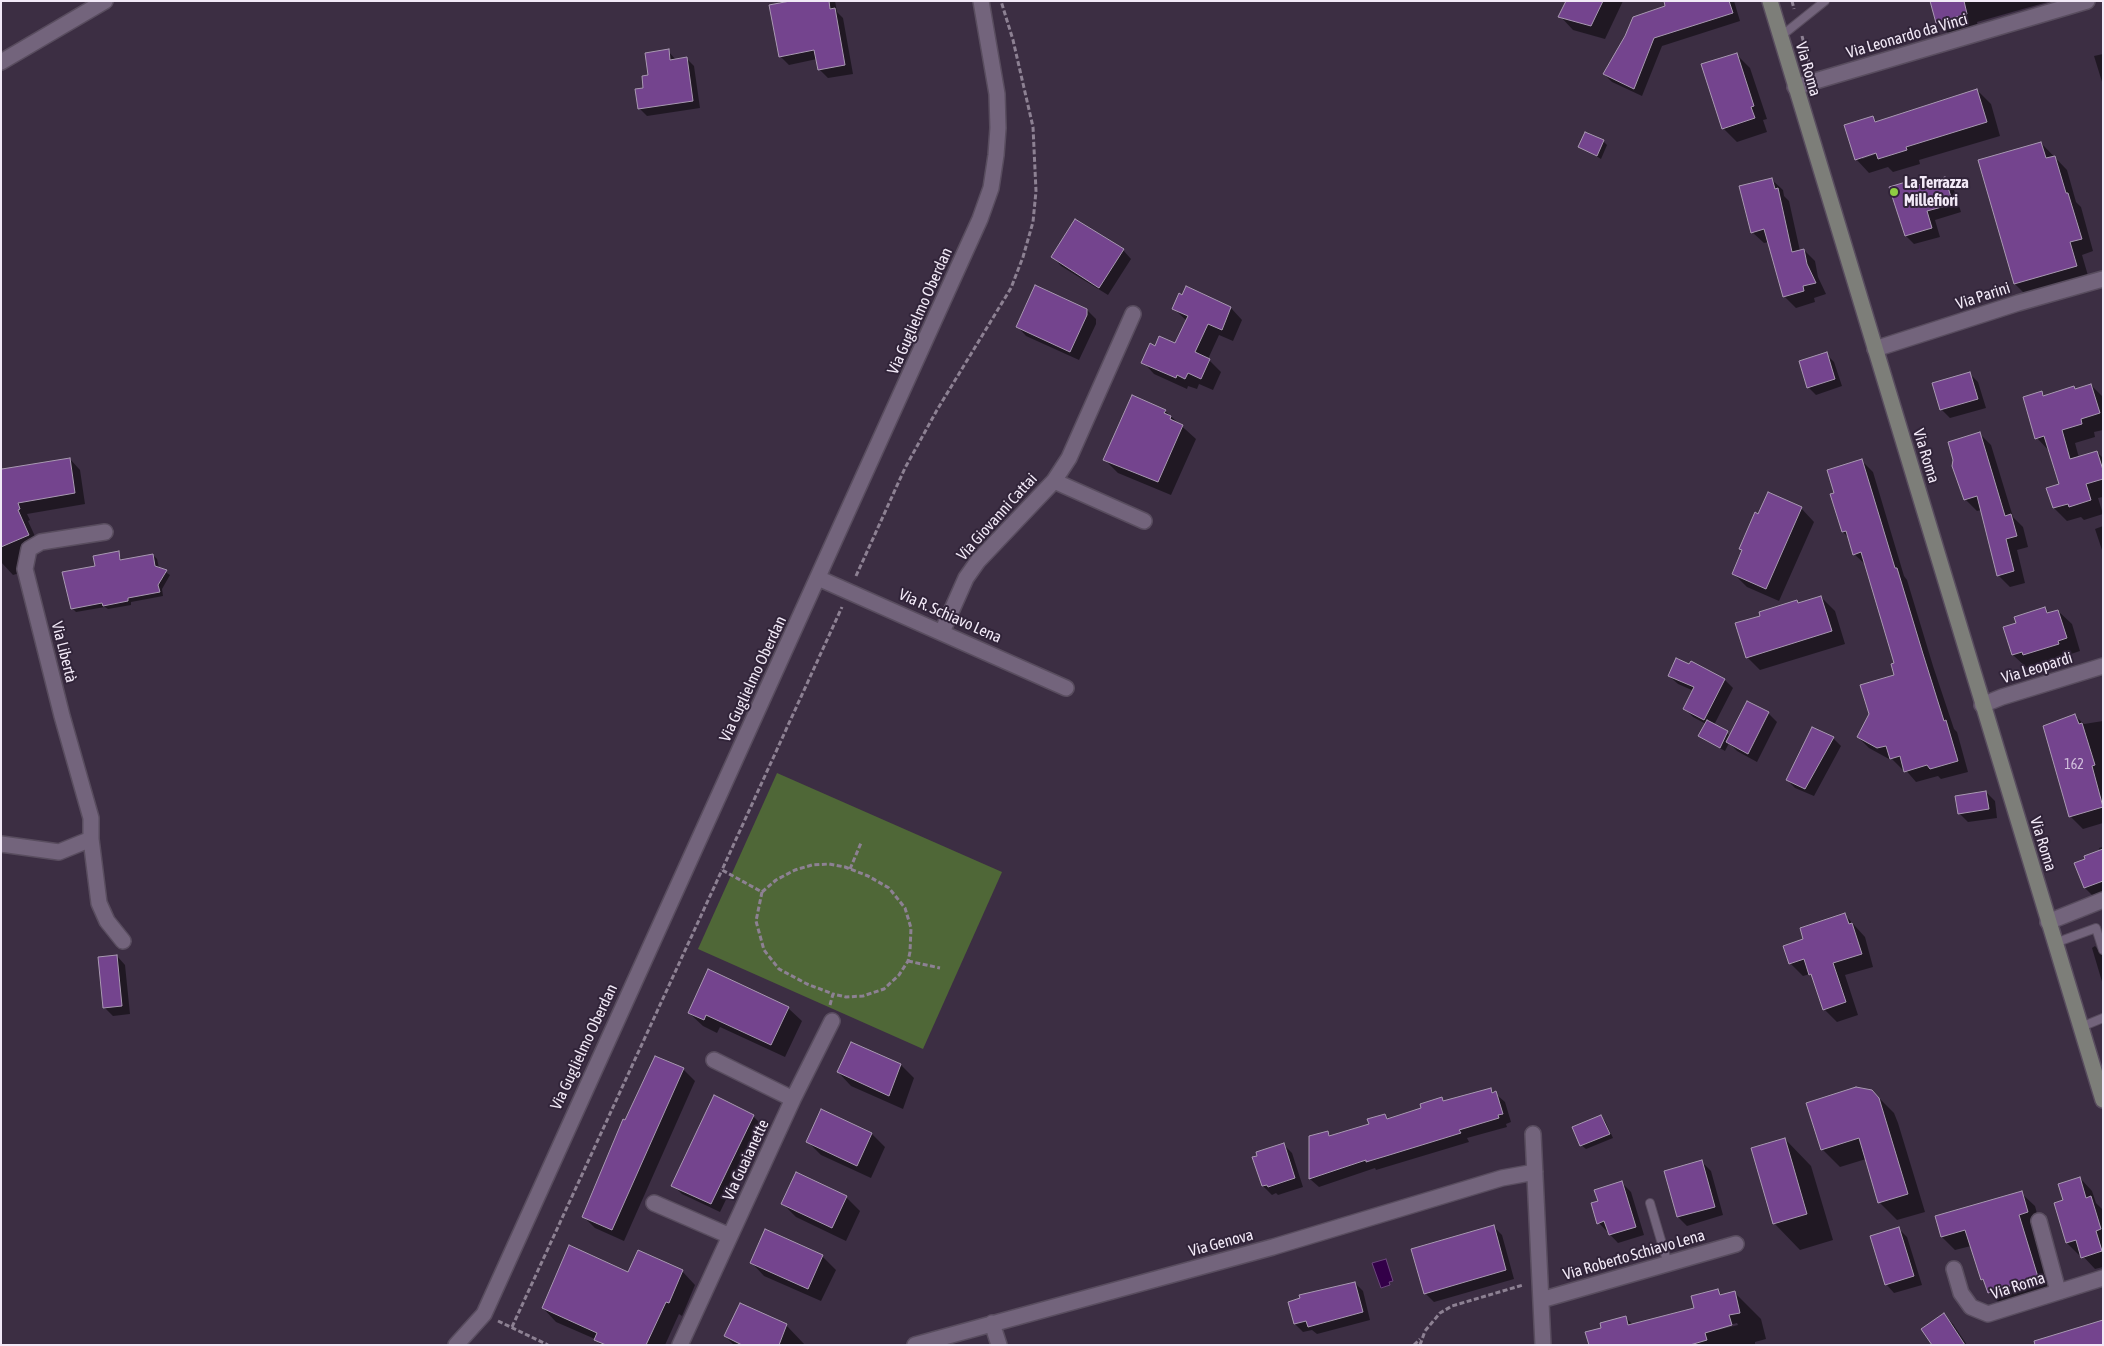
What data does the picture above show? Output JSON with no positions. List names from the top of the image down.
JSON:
{
  "streets": {
    "main road": ["Via Roma"],
    "street": [
      "Via Leonardo da Vinci",
      "Via Parini",
      "Via Guglielmo Oberdan",
      "Via Giovanni Cattai",
      "Via R. Schiavo Lena",
      "Via Libertà",
      "Via Leopardi",
      "Via Guaianette",
      "Via Genova",
      "Via Roberto Schiavo Lena"
    ]
  },
  "crossings": [
    ["Via Leonardo da Vinci", "Via Roma"],
    ["Via Roma", "Via Parini"],
    ["Via Roma", "Via Leopardi"],
    ["Via Guglielmo Oberdan", "Via R. Schiavo Lena"],
    ["Via Giovanni Cattai", "Via R. Schiavo Lena"],
    ["Via Genova", "Via Roberto Schiavo Lena"]
  ],
  "places": ["La Terrazza Millefiori"],
  "house_numbers": ["162"]
}
